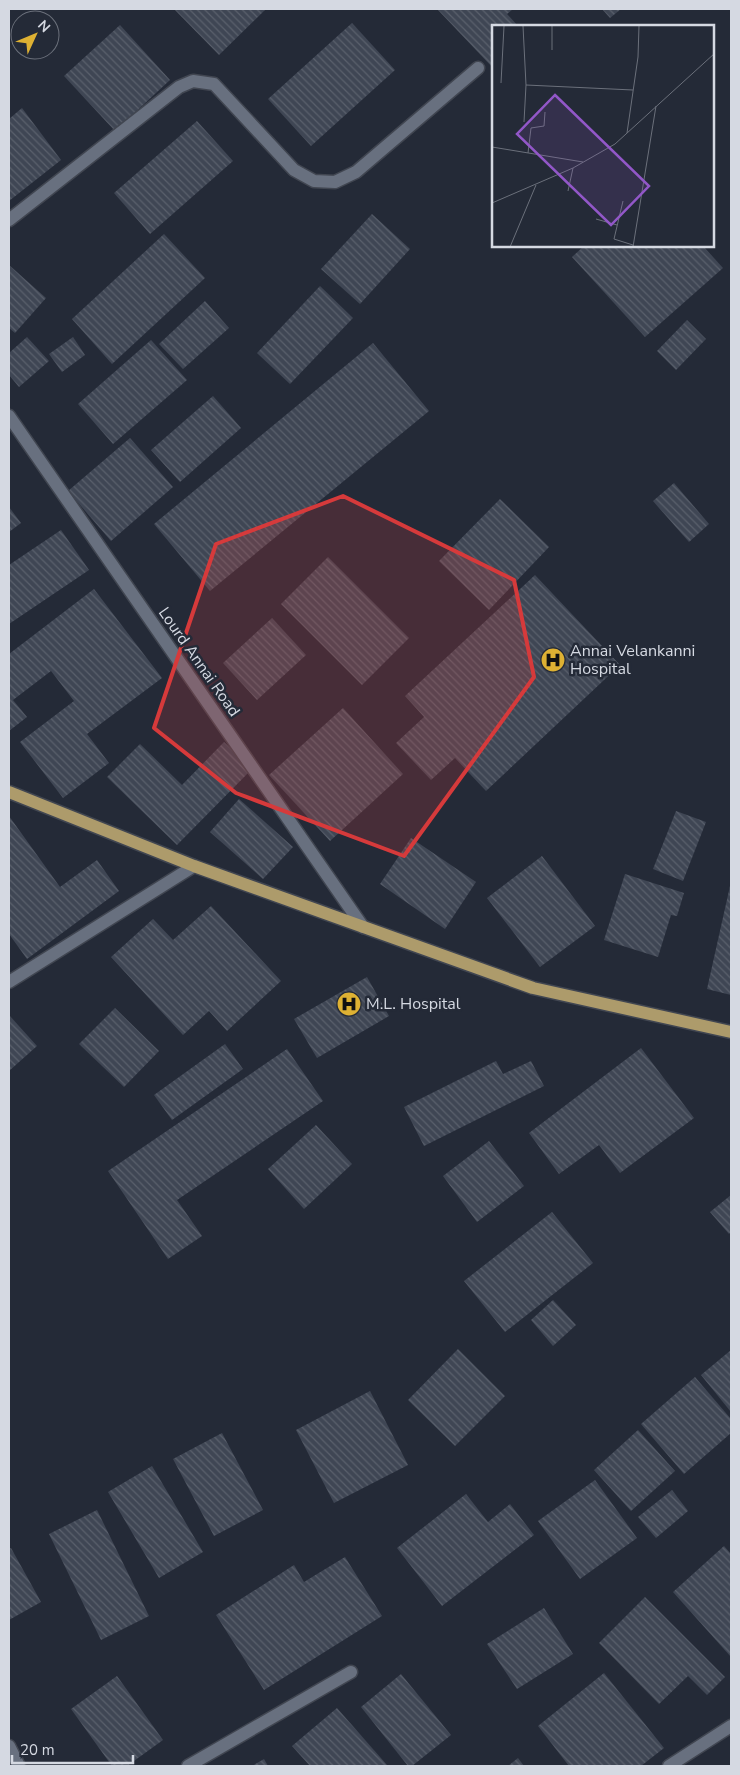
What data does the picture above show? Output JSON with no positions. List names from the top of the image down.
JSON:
{
  "streets": {
    "street": ["Lourd Annai Road"]
  },
  "places": {
    "hospital": ["Annai Velankanni Hospital", "M.L. Hospital"]
  },
  "scale_bar": "20 m",
  "north": "top right"
}
